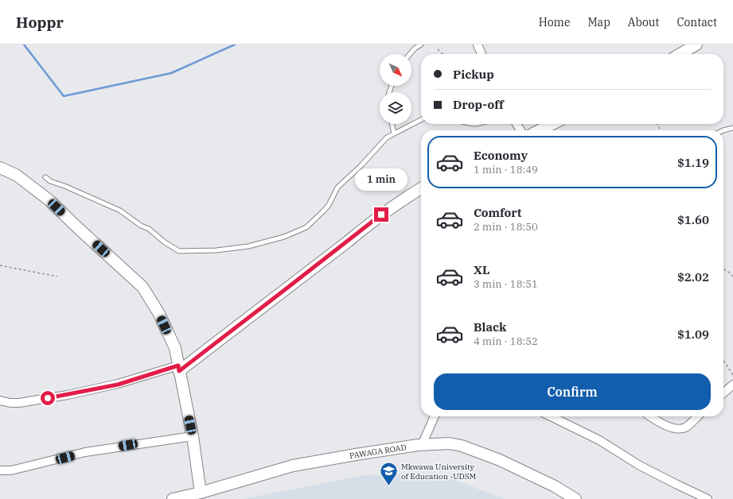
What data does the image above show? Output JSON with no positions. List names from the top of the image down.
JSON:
{
  "streets": {
    "street": ["PAWAGA ROAD"]
  },
  "places": {
    "school or university": ["Mkwawa University of Education -UDSM"]
  },
  "north": "bottom right",
  "page": {
    "header": "Hoppr",
    "nav": [
      "Home",
      "Map",
      "About",
      "Contact"
    ],
    "banner": ["Pickup", "Drop-off"],
    "list": [
      {
        "name": "Economy",
        "note": "1 min · 18:49",
        "value": "$1.19"
      },
      {
        "name": "Comfort",
        "note": "2 min · 18:50",
        "value": "$1.60"
      },
      {
        "name": "XL",
        "note": "3 min · 18:51",
        "value": "$2.02"
      },
      {
        "name": "Black",
        "note": "4 min · 18:52",
        "value": "$1.09"
      }
    ],
    "bubble": "1 min",
    "buttons": "Confirm"
  }
}
